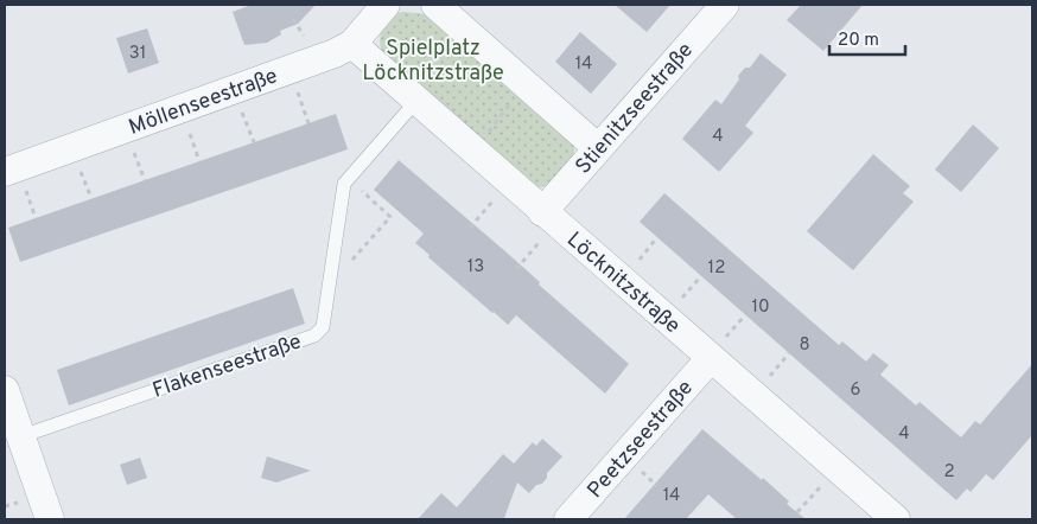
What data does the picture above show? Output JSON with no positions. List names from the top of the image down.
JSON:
{
  "streets": {
    "street": [
      "Möllenseestraße",
      "Stienitzseestraße",
      "Löcknitzstraße",
      "Peetzseestraße"
    ],
    "lane": ["Flakenseestraße"]
  },
  "crossings": [
    ["Möllenseestraße", "Löcknitzstraße"],
    ["Stienitzseestraße", "Löcknitzstraße"],
    ["Löcknitzstraße", "Flakenseestraße"],
    ["Löcknitzstraße", "Peetzseestraße"]
  ],
  "parks": ["Spielplatz Löcknitzstraße"],
  "house_numbers": [
    "31",
    "14",
    "4",
    "13",
    "12",
    "10",
    "8",
    "6",
    "4",
    "2",
    "14"
  ],
  "scale_bar": "20 m"
}
